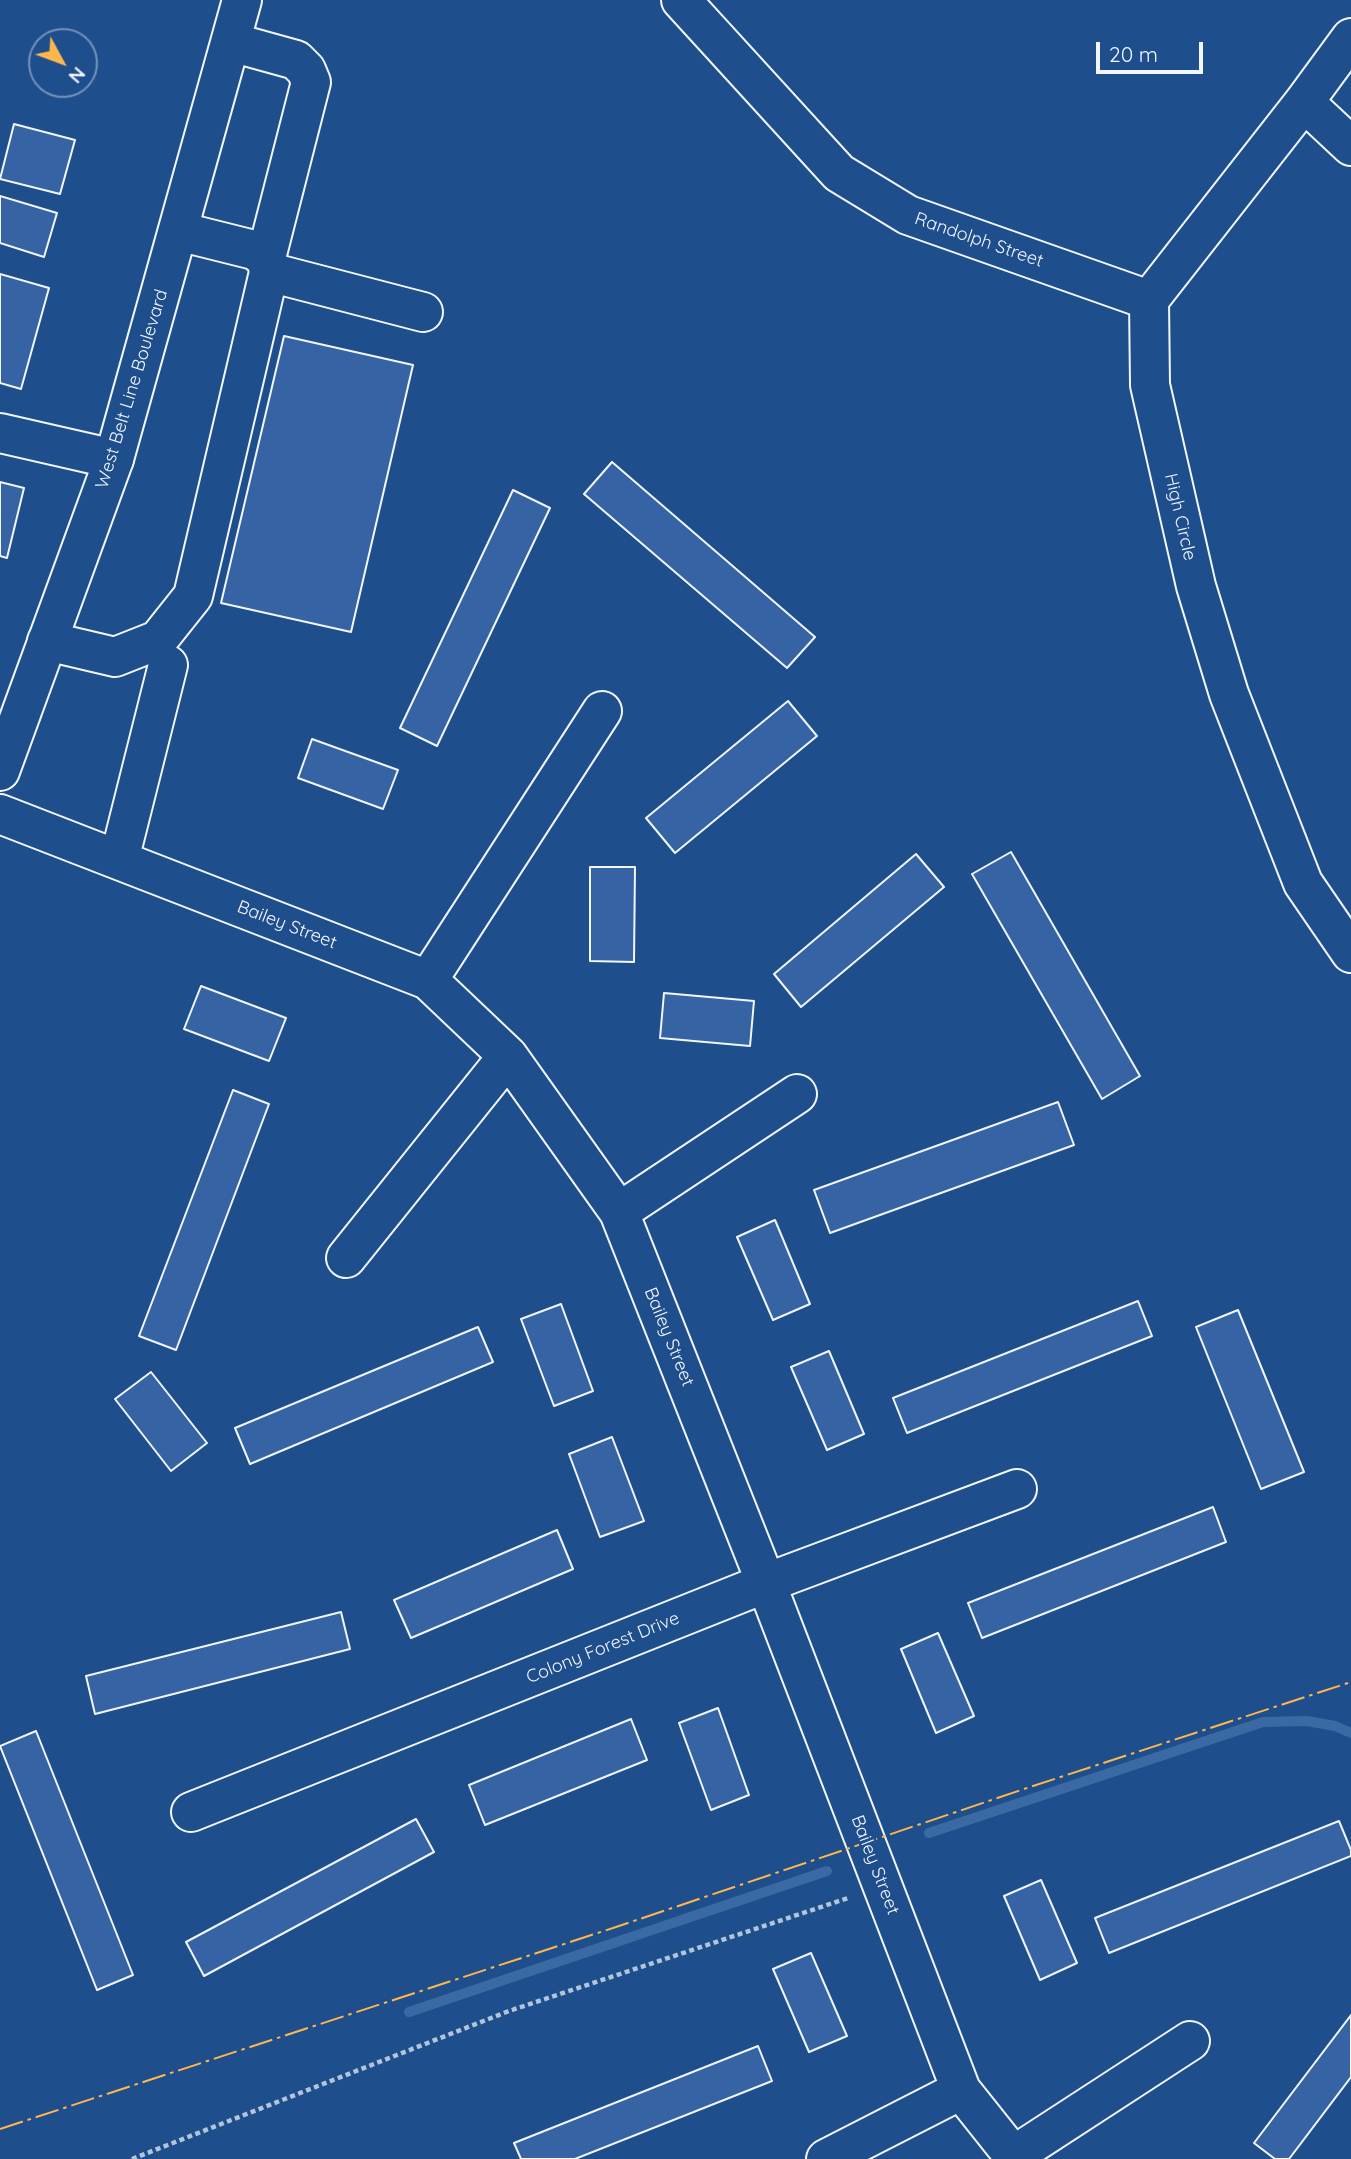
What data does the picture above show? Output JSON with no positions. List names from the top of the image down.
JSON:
{
  "streets": {
    "street": [
      "Randolph Street",
      "West Belt Line Boulevard",
      "High Circle",
      "Bailey Street",
      "Colony Forest Drive"
    ]
  },
  "crossings": [
    ["Randolph Street", "High Circle"],
    ["Bailey Street", "Colony Forest Drive"]
  ],
  "scale_bar": "20 m",
  "north": "bottom right"
}
